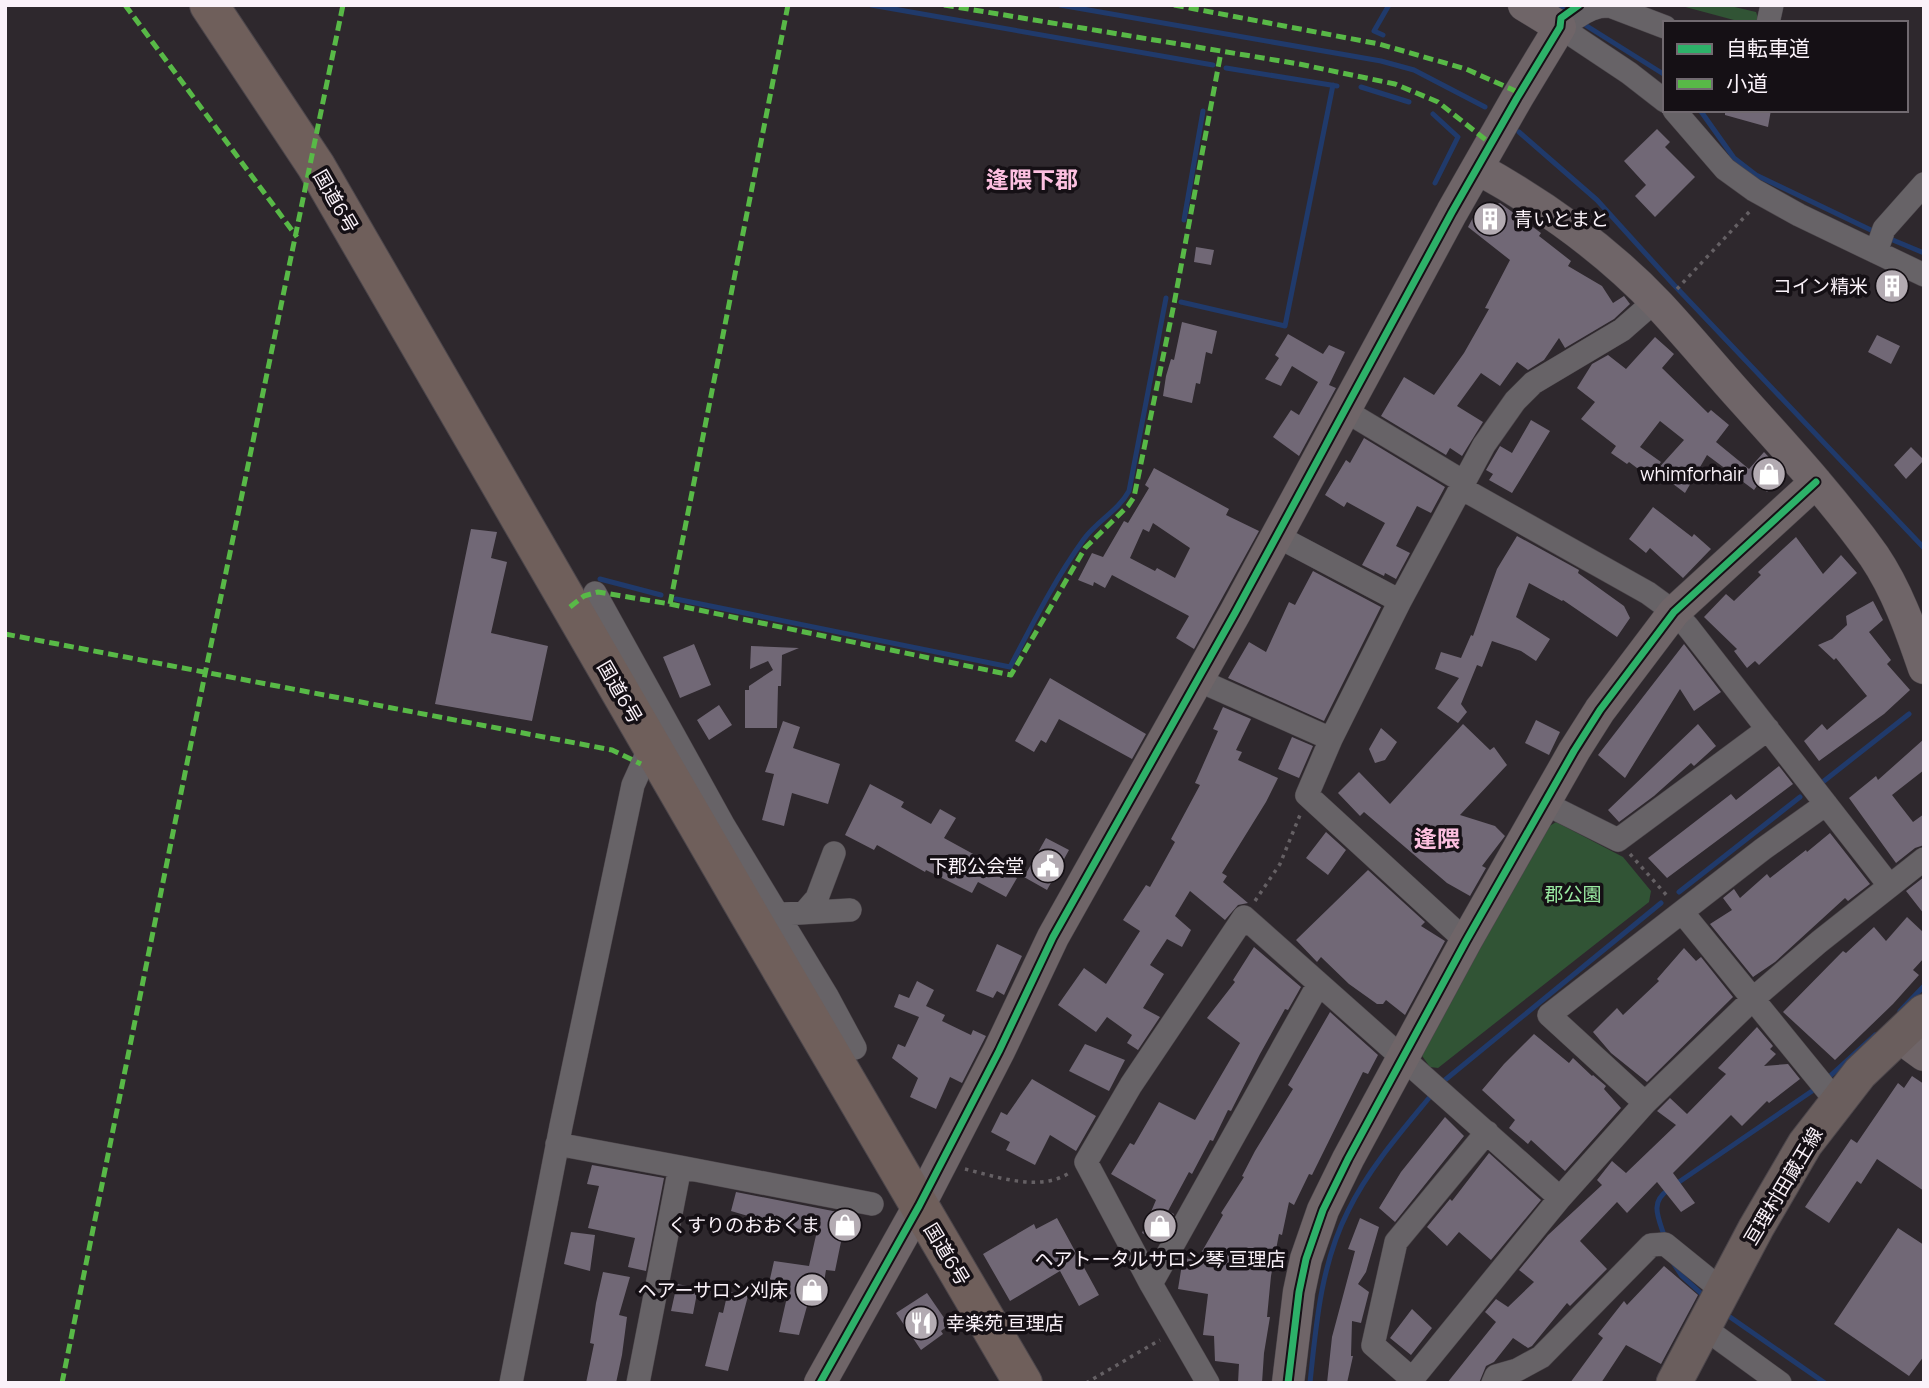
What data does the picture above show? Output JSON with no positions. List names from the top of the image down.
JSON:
{
  "streets": {
    "highway": ["国道6号"],
    "main road": ["亘理村田蔵王線"]
  },
  "districts": ["逢隈下郡", "逢隈"],
  "parks": ["郡公園"],
  "places": {
    "building": ["青いとまと", "コイン精米"],
    "shop": [
      "whimforhair",
      "くすりのおおくま",
      "ヘアトータルサロン琴 亘理店",
      "ヘアーサロン刈床"
    ],
    "public building": ["下郡公会堂"],
    "restaurant": ["幸楽苑 亘理店"]
  },
  "legend": ["自転車道", "小道"]
}
